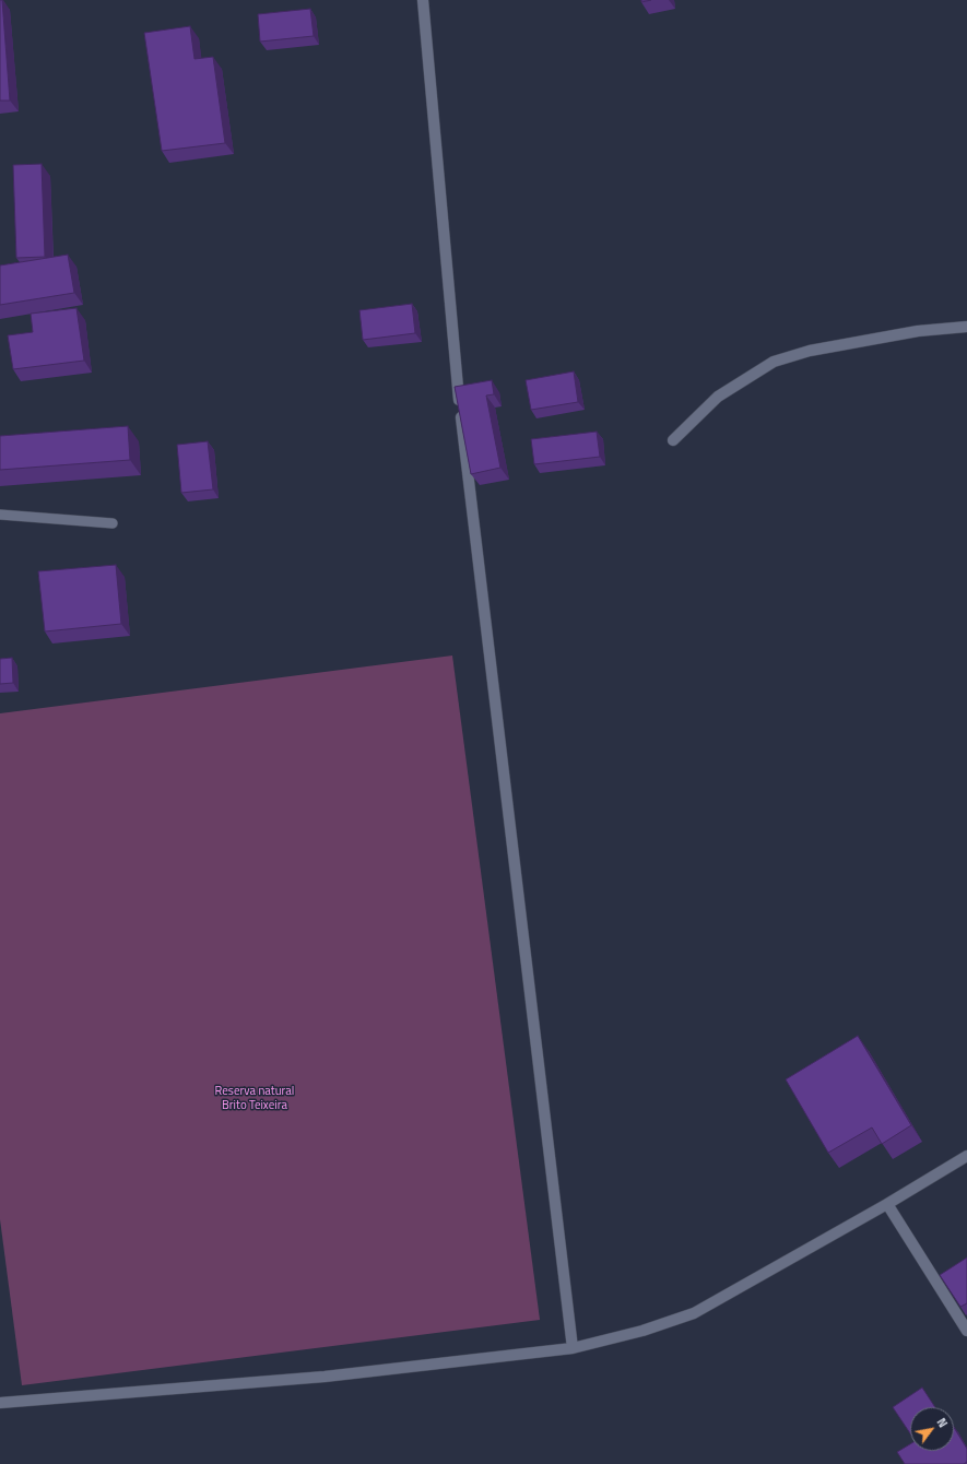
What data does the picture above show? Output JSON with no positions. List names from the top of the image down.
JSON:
{
  "parks": ["Reserva natural Brito Teixeira"],
  "north": "top right"
}
